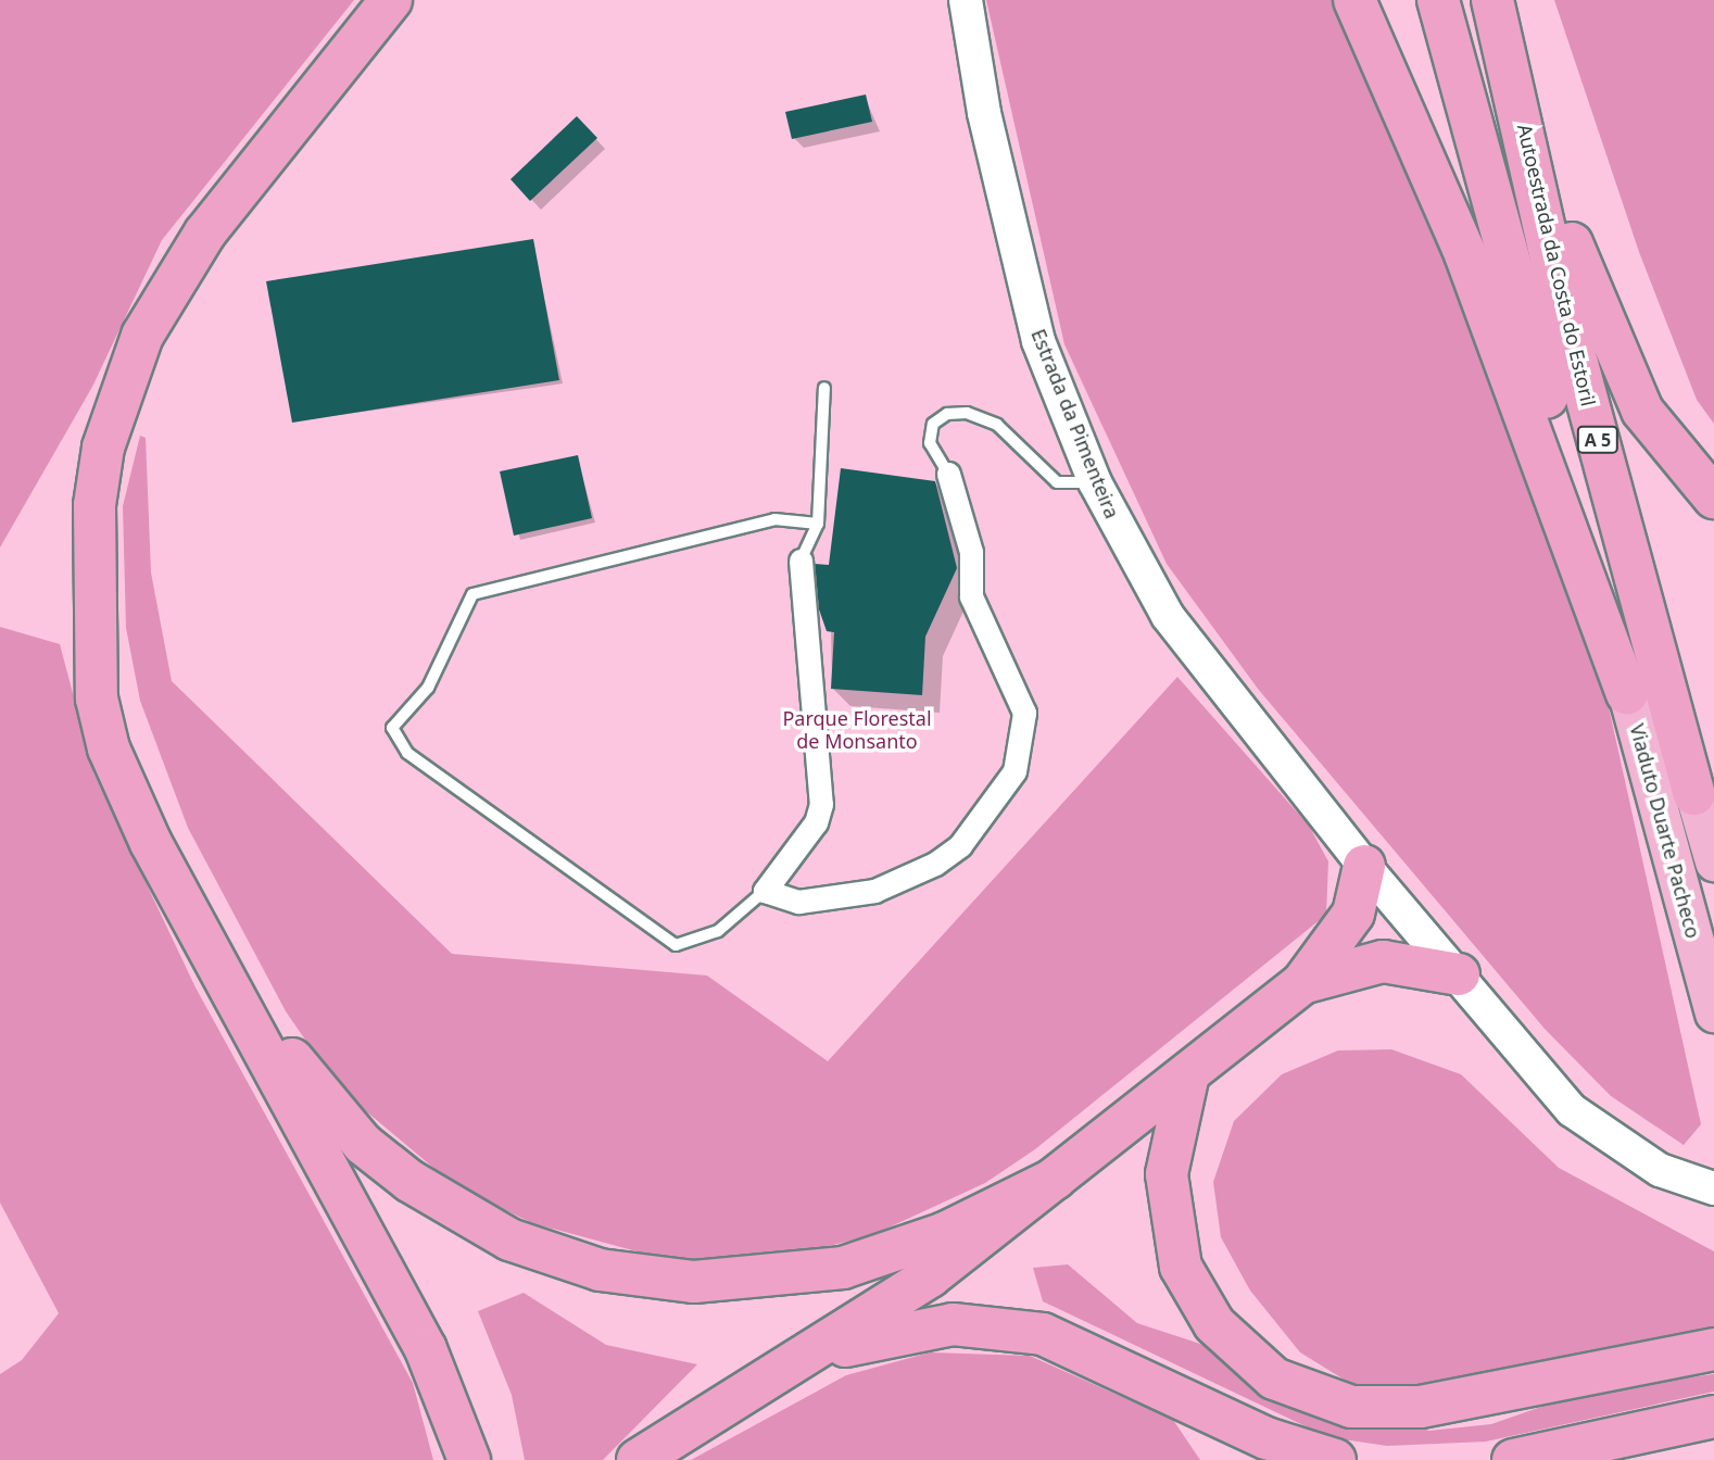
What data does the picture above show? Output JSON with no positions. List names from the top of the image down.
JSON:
{
  "streets": {
    "highway": ["Autoestrada da Costa do Estoril", "A 5", "Viaduto Duarte Pacheco"],
    "main road": ["Estrada da Pimenteira"]
  },
  "crossings": [
    ["Autoestrada da Costa do Estoril", "Viaduto Duarte Pacheco"]
  ],
  "parks": ["Parque Florestal de Monsanto"]
}
